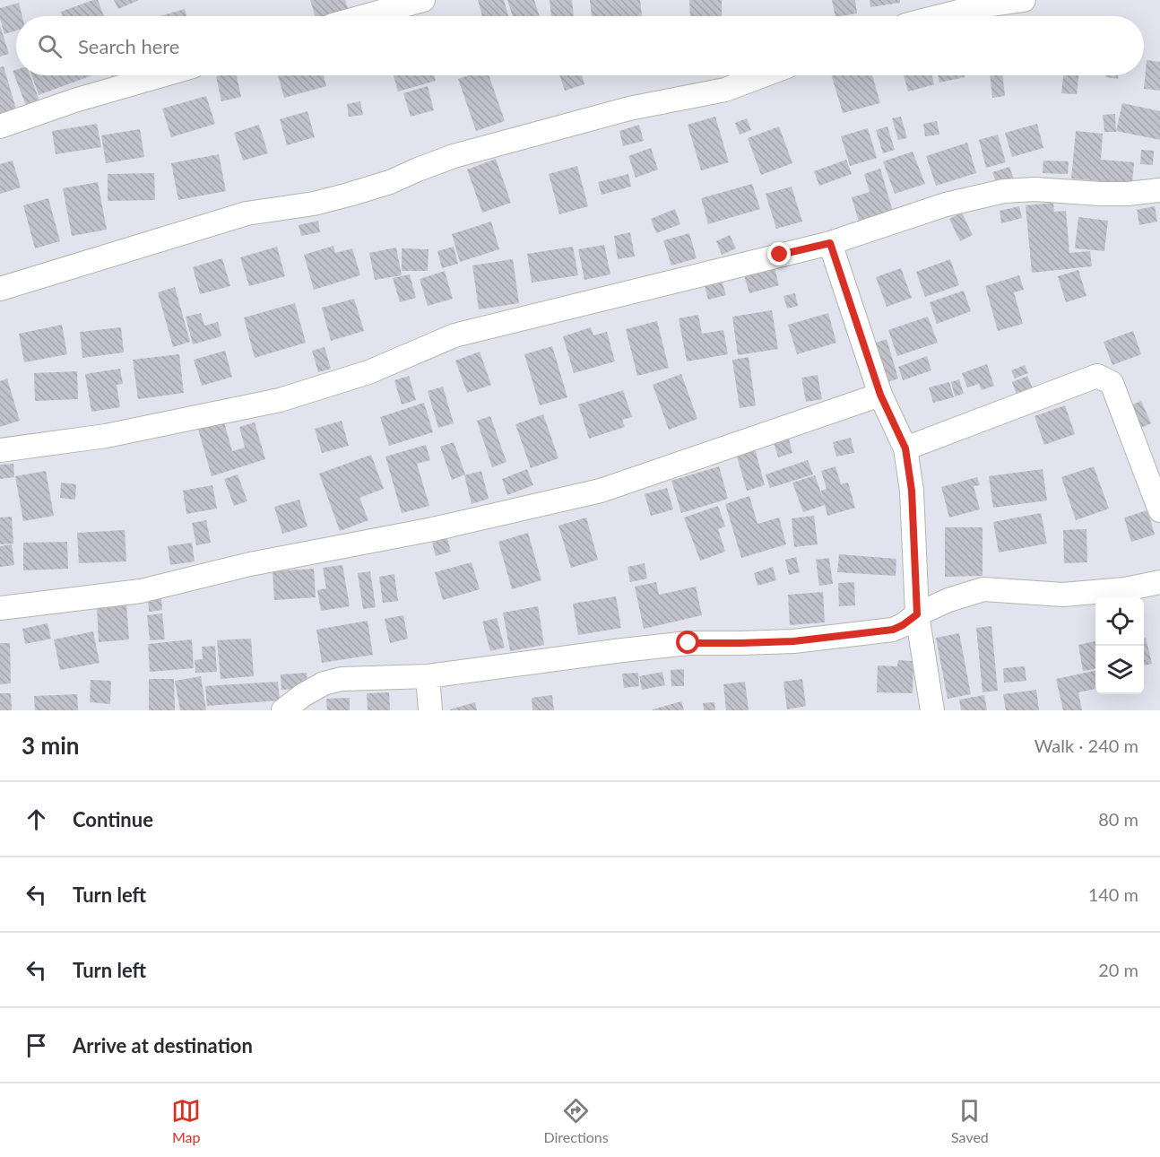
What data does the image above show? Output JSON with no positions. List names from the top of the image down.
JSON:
{
  "page": {
    "search": "Search here",
    "heading": ["3 min", "Walk · 240 m"],
    "list": [
      ["Continue", "80 m"],
      ["Turn left", "140 m"],
      ["Turn left", "20 m"],
      "Arrive at destination"
    ],
    "nav": ["Map", "Directions", "Saved"]
  }
}
